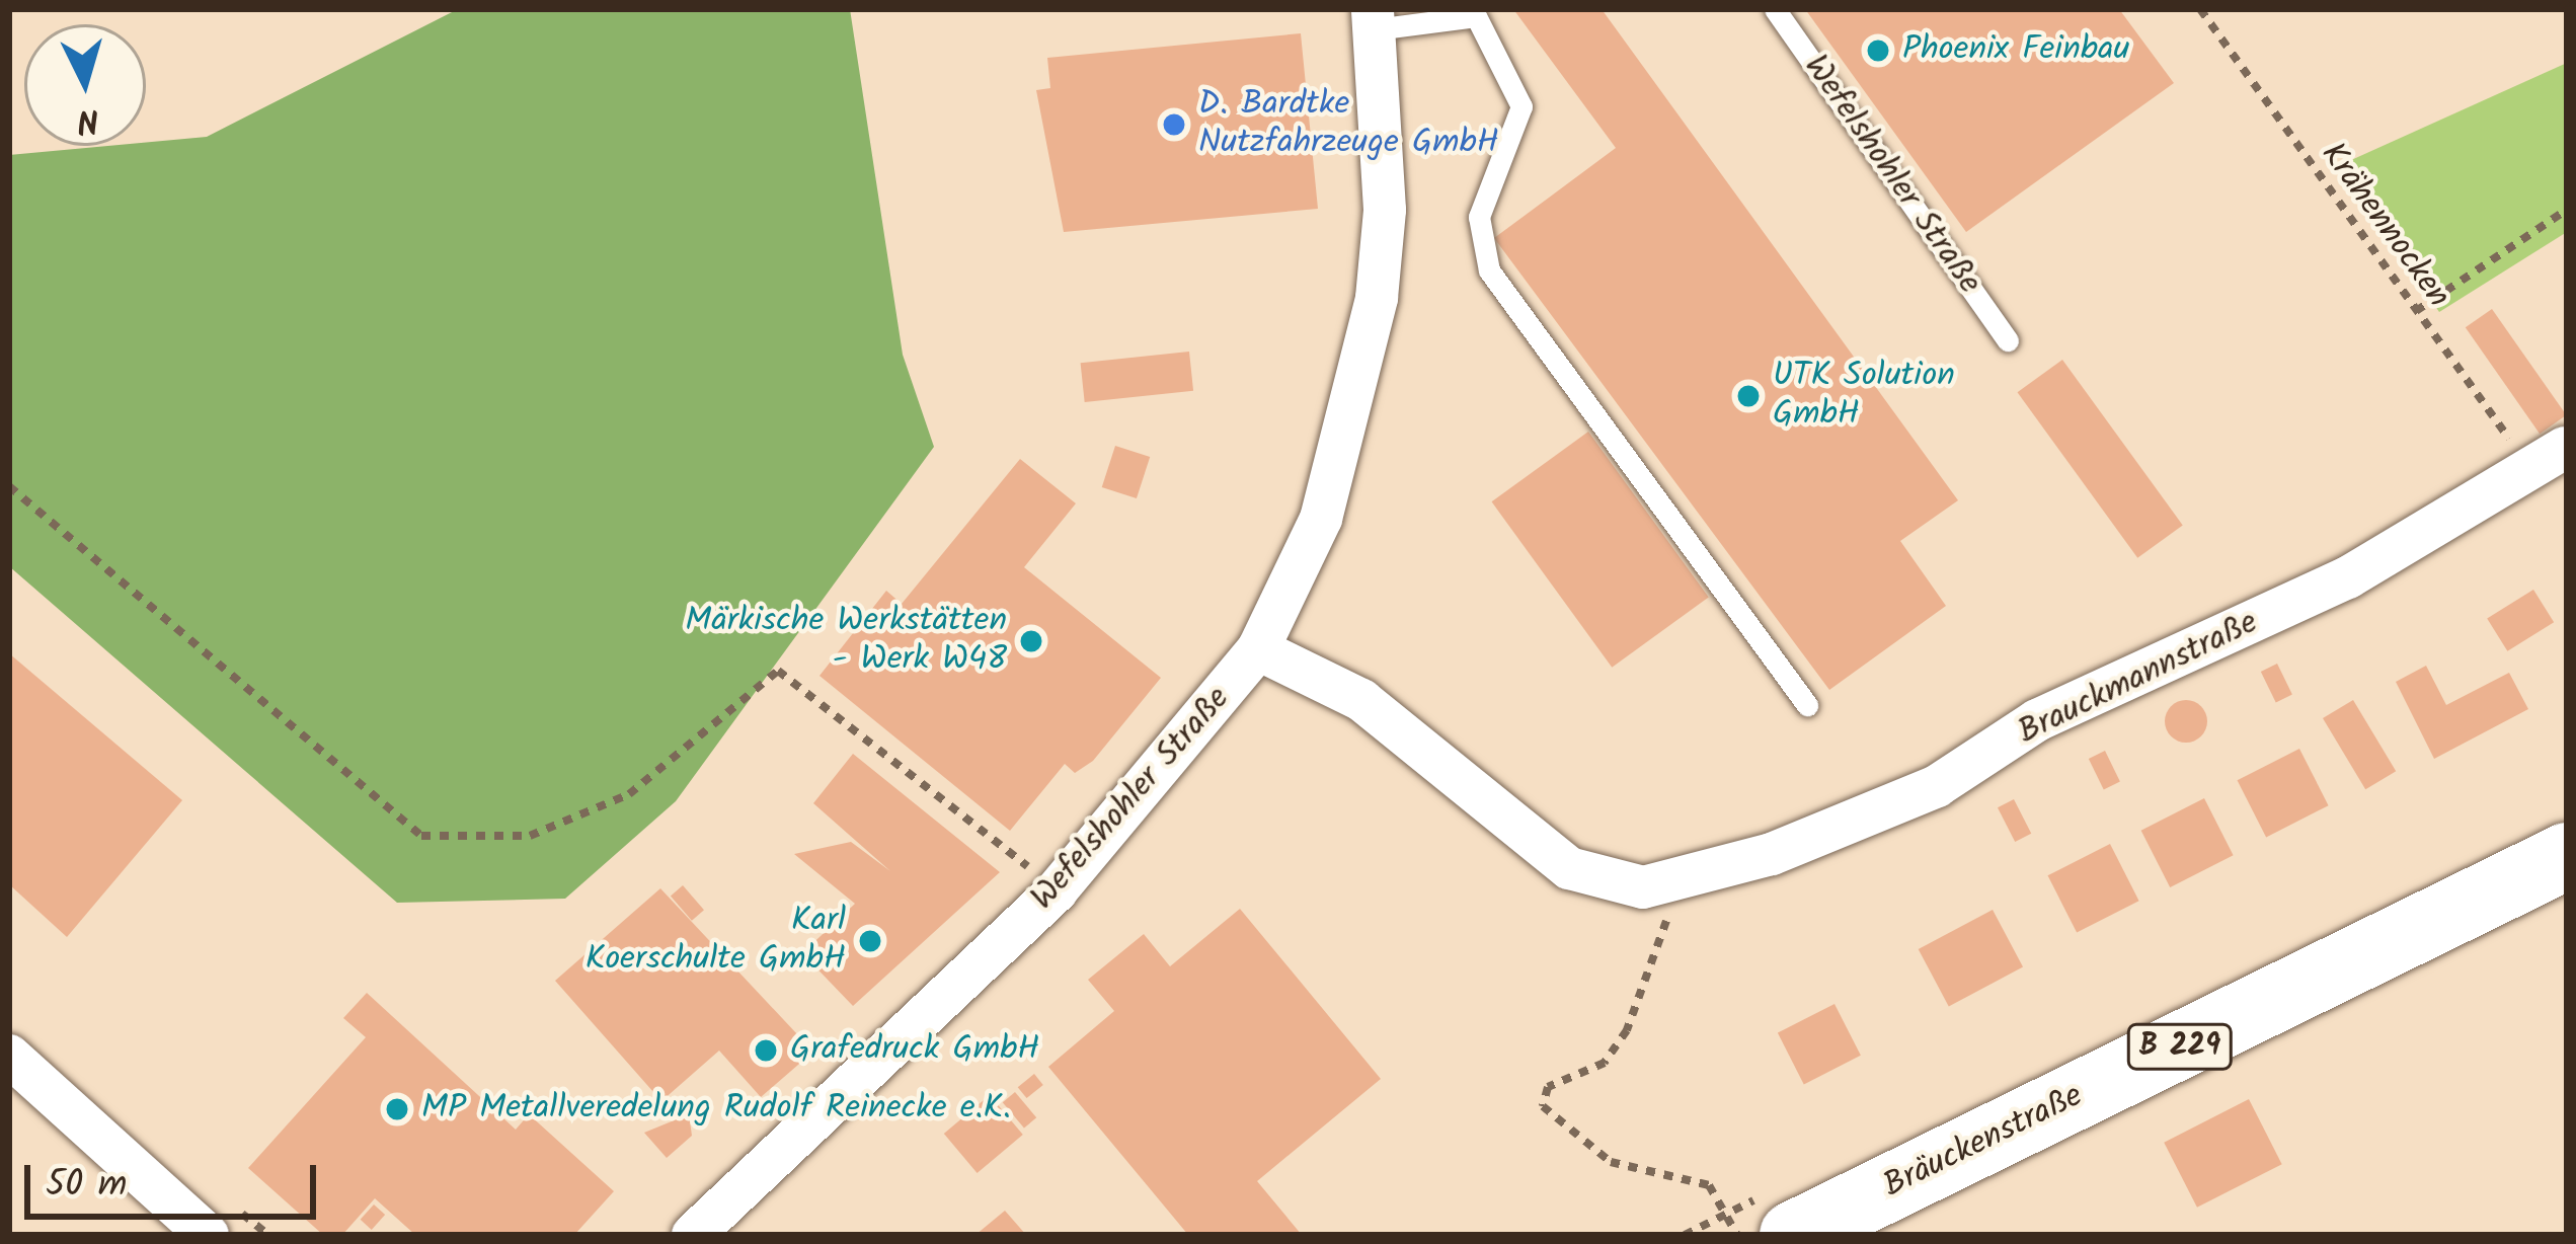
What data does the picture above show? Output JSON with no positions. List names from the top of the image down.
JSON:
{
  "streets": {
    "main road": ["B 229", "Bräuckenstraße"],
    "street": ["Wefelshohler Straße", "Brauckmannstraße"],
    "path": ["Krähennocken"]
  },
  "crossings": [
    ["Wefelshohler Straße", "Brauckmannstraße"],
    ["Krähennocken", "Brauckmannstraße"]
  ],
  "places": [
    "Phoenix Feinbau",
    "D. Bardtke Nutzfahrzeuge GmbH",
    "UTK Solution GmbH",
    "Märkische Werkstätten - Werk W48",
    "Karl Koerschulte GmbH",
    "Grafedruck GmbH",
    "MP Metallveredelung Rudolf Reinecke e.K."
  ],
  "scale_bar": "50 m",
  "north": "bottom"
}
